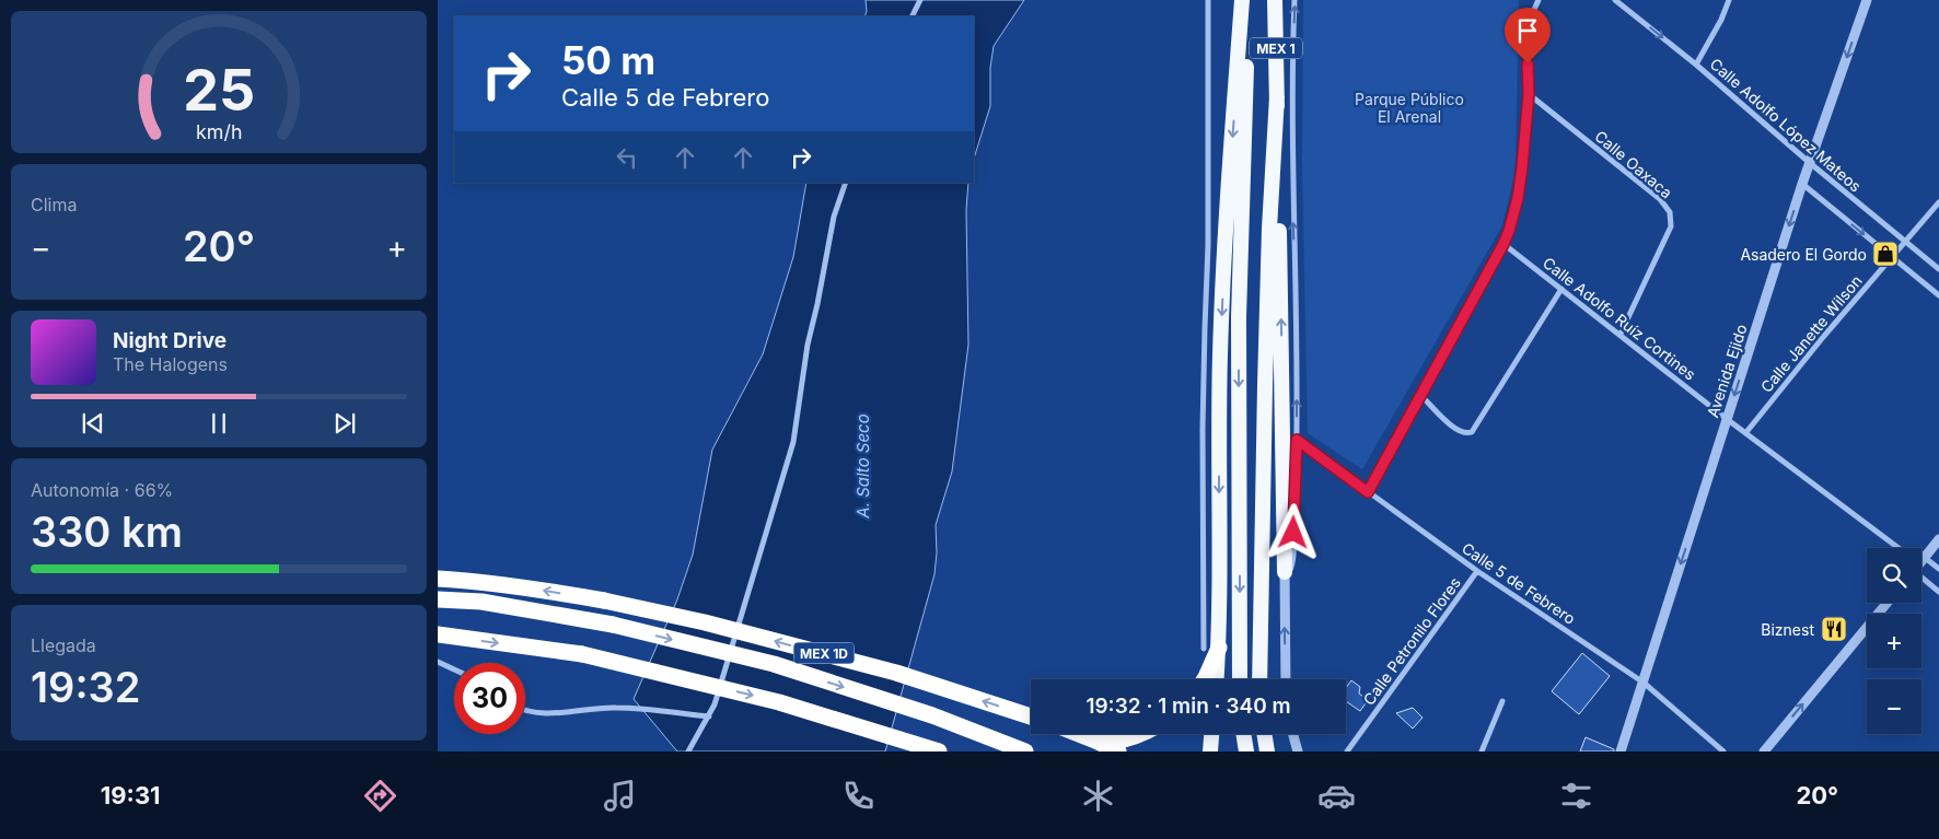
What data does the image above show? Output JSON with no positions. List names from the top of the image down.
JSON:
{
  "streets": {
    "highway": ["MEX 1", "MEX 1D"],
    "street": [
      "Calle Adolfo López Mateos",
      "Calle Oaxaca",
      "Calle Adolfo Ruíz Cortines",
      "Calle Janette Wilson",
      "Avenida Ejido",
      "Calle 5 de Febrero",
      "Calle Petronilo Flores"
    ]
  },
  "crossings": [
    ["Calle Adolfo López Mateos", "Calle Janette Wilson"],
    ["Calle Adolfo López Mateos", "Avenida Ejido"],
    ["Calle Oaxaca", "Calle Adolfo Ruíz Cortines"],
    ["Calle Adolfo Ruíz Cortines", "Calle Janette Wilson"],
    ["Calle Adolfo Ruíz Cortines", "Avenida Ejido"],
    ["Avenida Ejido", "Calle 5 de Febrero"],
    ["Calle 5 de Febrero", "Calle Petronilo Flores"]
  ],
  "one_way": ["Avenida Ejido"],
  "water": ["A. Salto Seco"],
  "parks": ["Parque Público El Arenal"],
  "places": {
    "shop": ["Asadero El Gordo"],
    "restaurant": ["Biznest"]
  },
  "page": {
    "turn": ["50 m", "Calle 5 de Febrero"],
    "tile": [
      "Clima",
      ["Autonomía · 66%", "330 km"],
      ["Llegada", "19:32"]
    ],
    "heat": ["−", "20°", "+"],
    "song": ["Night Drive", "The Halogens"],
    "map_buttons": ["+", "−"],
    "limit": "30",
    "trip": "19:32 · 1 min · 340 m",
    "tabs": ["19:31", "20°"],
    "gauge": ["25", "km/h"]
  }
}
